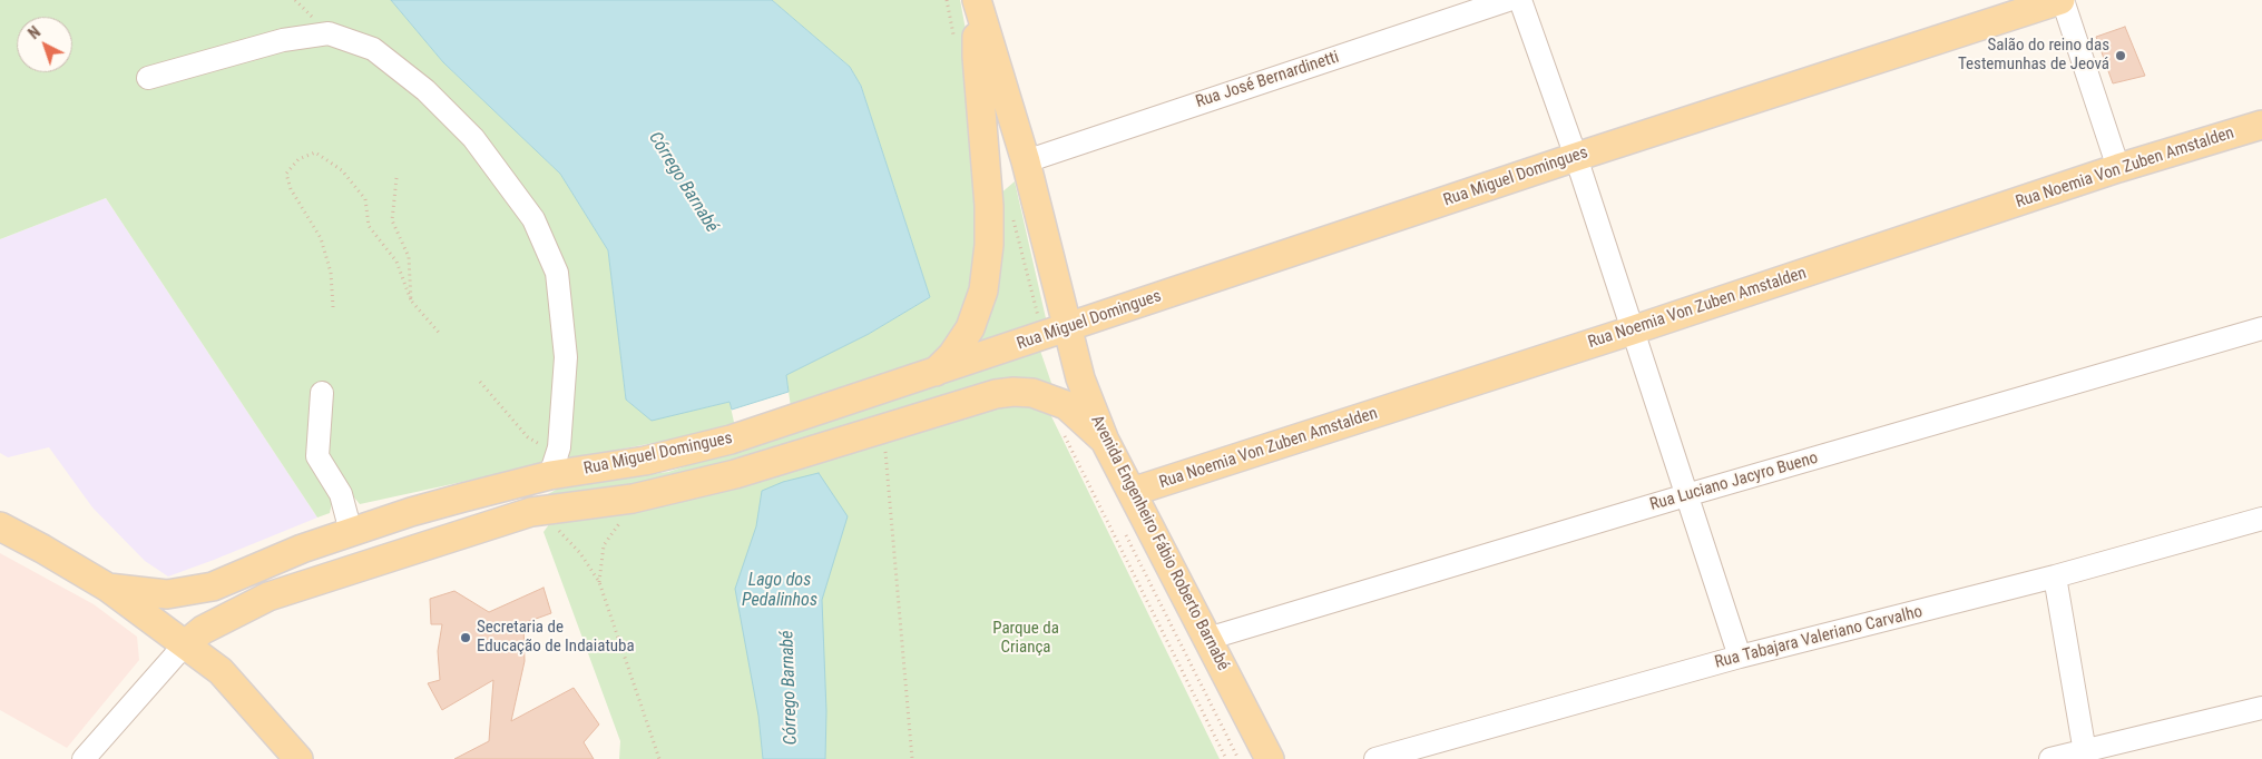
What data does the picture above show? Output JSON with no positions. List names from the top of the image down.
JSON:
{
  "streets": {
    "main road": ["Rua Noemia Von Zuben Amstalden", "Rua Miguel Domingues", "Avenida Engenheiro Fábio Roberto Barnabé"],
    "street": ["Rua José Bernardinetti", "Rua Luciano Jacyro Bueno", "Rua Tabajara Valeriano Carvalho"]
  },
  "crossings": [
    ["Rua José Bernardinetti", "Avenida Engenheiro Fábio Roberto Barnabé"],
    ["Rua Noemia Von Zuben Amstalden", "Avenida Engenheiro Fábio Roberto Barnabé"],
    ["Rua Miguel Domingues", "Avenida Engenheiro Fábio Roberto Barnabé"],
    ["Rua Luciano Jacyro Bueno", "Avenida Engenheiro Fábio Roberto Barnabé"]
  ],
  "water": ["Córrego Barnabé", "Lago dos Pedalinhos"],
  "parks": ["Parque da Criança"],
  "places": ["Salão do reino das Testemunhas de Jeová", "Secretaria de Educação de Indaiatuba"],
  "north": "top left"
}
